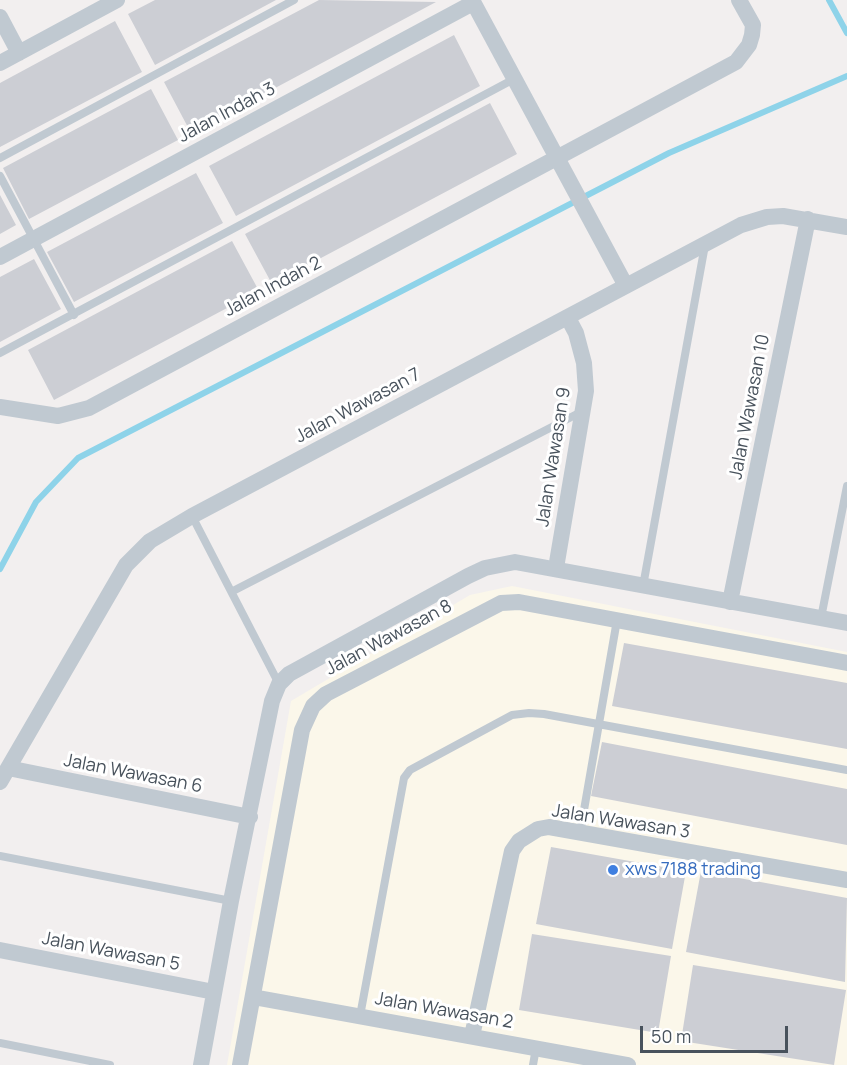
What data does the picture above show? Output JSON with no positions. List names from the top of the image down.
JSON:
{
  "streets": {
    "street": [
      "Jalan Indah 3",
      "Jalan Indah 2",
      "Jalan Wawasan 7",
      "Jalan Wawasan 10",
      "Jalan Wawasan 9",
      "Jalan Wawasan 8",
      "Jalan Wawasan 6",
      "Jalan Wawasan 3",
      "Jalan Wawasan 5",
      "Jalan Wawasan 2"
    ]
  },
  "crossings": [
    ["Jalan Wawasan 7", "Jalan Wawasan 10"],
    ["Jalan Wawasan 7", "Jalan Wawasan 9"],
    ["Jalan Wawasan 7", "Jalan Wawasan 6"],
    ["Jalan Wawasan 8", "Jalan Wawasan 2"],
    ["Jalan Wawasan 3", "Jalan Wawasan 2"]
  ],
  "places": ["xws 7188 trading"],
  "scale_bar": "50 m"
}
